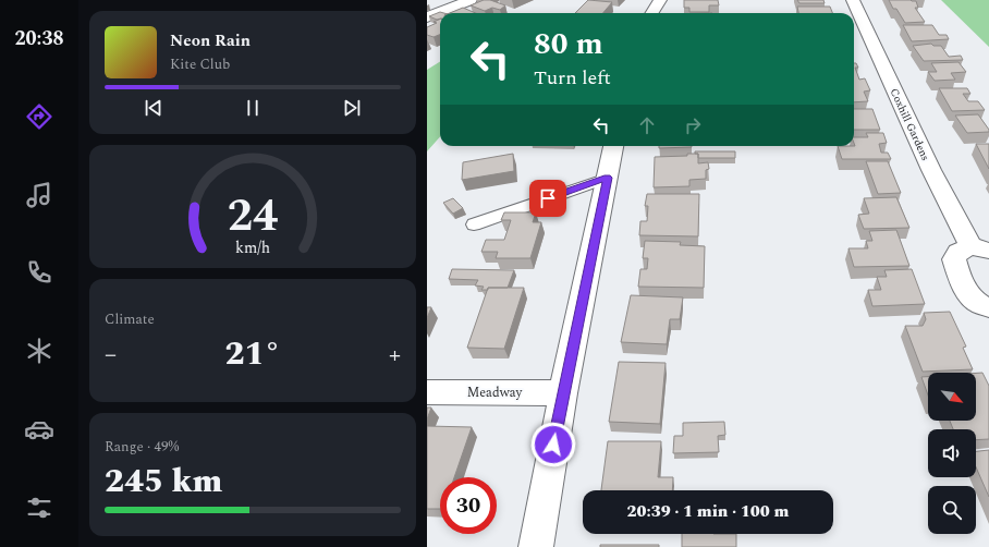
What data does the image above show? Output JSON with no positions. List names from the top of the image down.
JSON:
{
  "streets": {
    "street": ["Coxhill Gardens", "Meadway"]
  },
  "north": "bottom right",
  "page": {
    "tabs": "20:38",
    "turn": ["80 m", "Turn left"],
    "song": ["Neon Rain", "Kite Club"],
    "tile": [
      "Climate",
      ["Range · 49%", "245 km"]
    ],
    "heat": ["−", "21°", "+"],
    "limit": "30",
    "trip": "20:39 · 1 min · 100 m",
    "gauge": ["24", "km/h"]
  }
}
